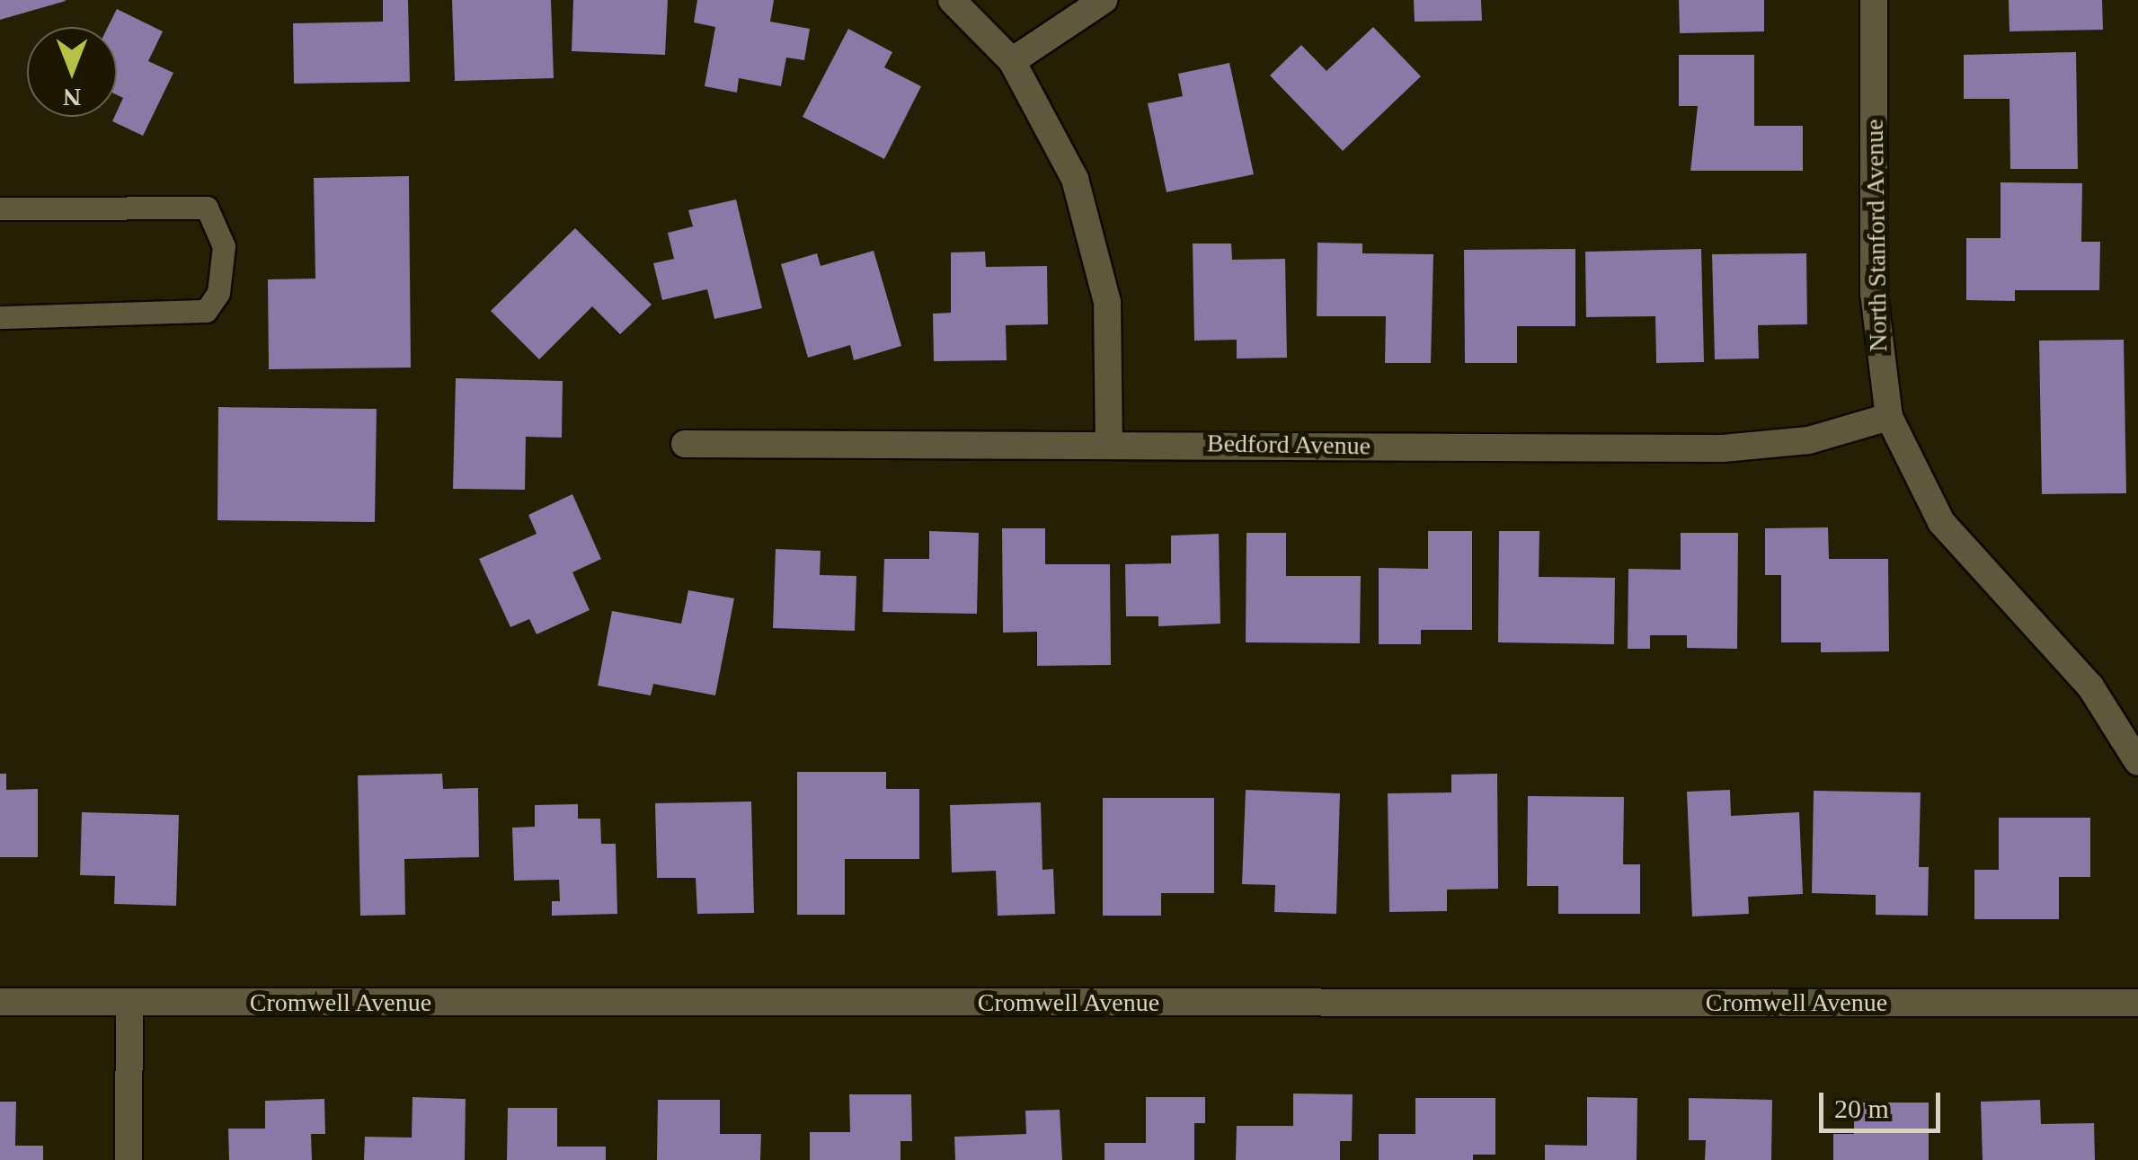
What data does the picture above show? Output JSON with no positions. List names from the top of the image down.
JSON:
{
  "streets": {
    "street": ["North Stanford Avenue", "Bedford Avenue", "Cromwell Avenue"]
  },
  "crossings": [
    ["North Stanford Avenue", "Bedford Avenue"]
  ],
  "scale_bar": "20 m",
  "north": "bottom"
}
